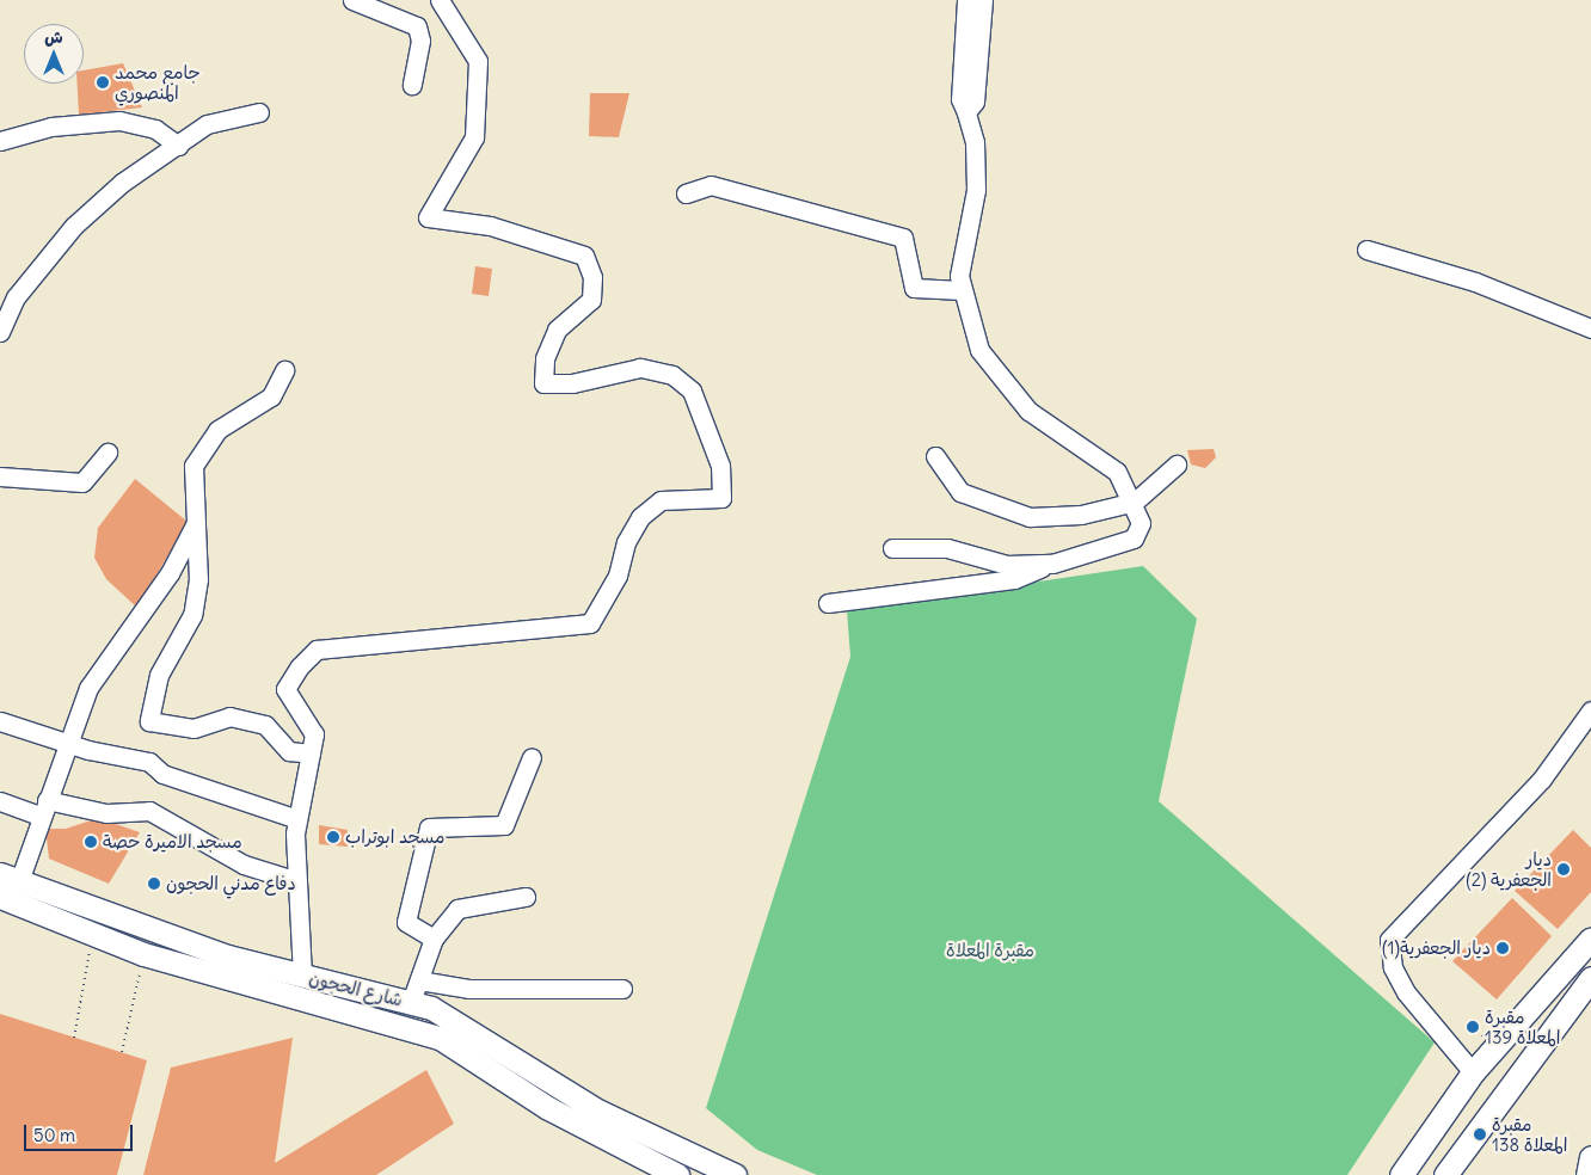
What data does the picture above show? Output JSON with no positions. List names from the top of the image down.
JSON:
{
  "streets": {
    "main road": ["شارع الحجون"]
  },
  "parks": ["مقبرة المعلاة"],
  "places": [
    "جامع محمد المنصوري",
    "مسجد ابوتراب",
    "مسجد الاميرة حصة",
    "ديار الجعفرية (2)",
    "دفاع مدني الحجون",
    "ديار الجعفرية(1)",
    "مقبرة المعلاة 139",
    "مقبرة المعلاة 138"
  ],
  "scale_bar": "50 m",
  "north": "top"
}
